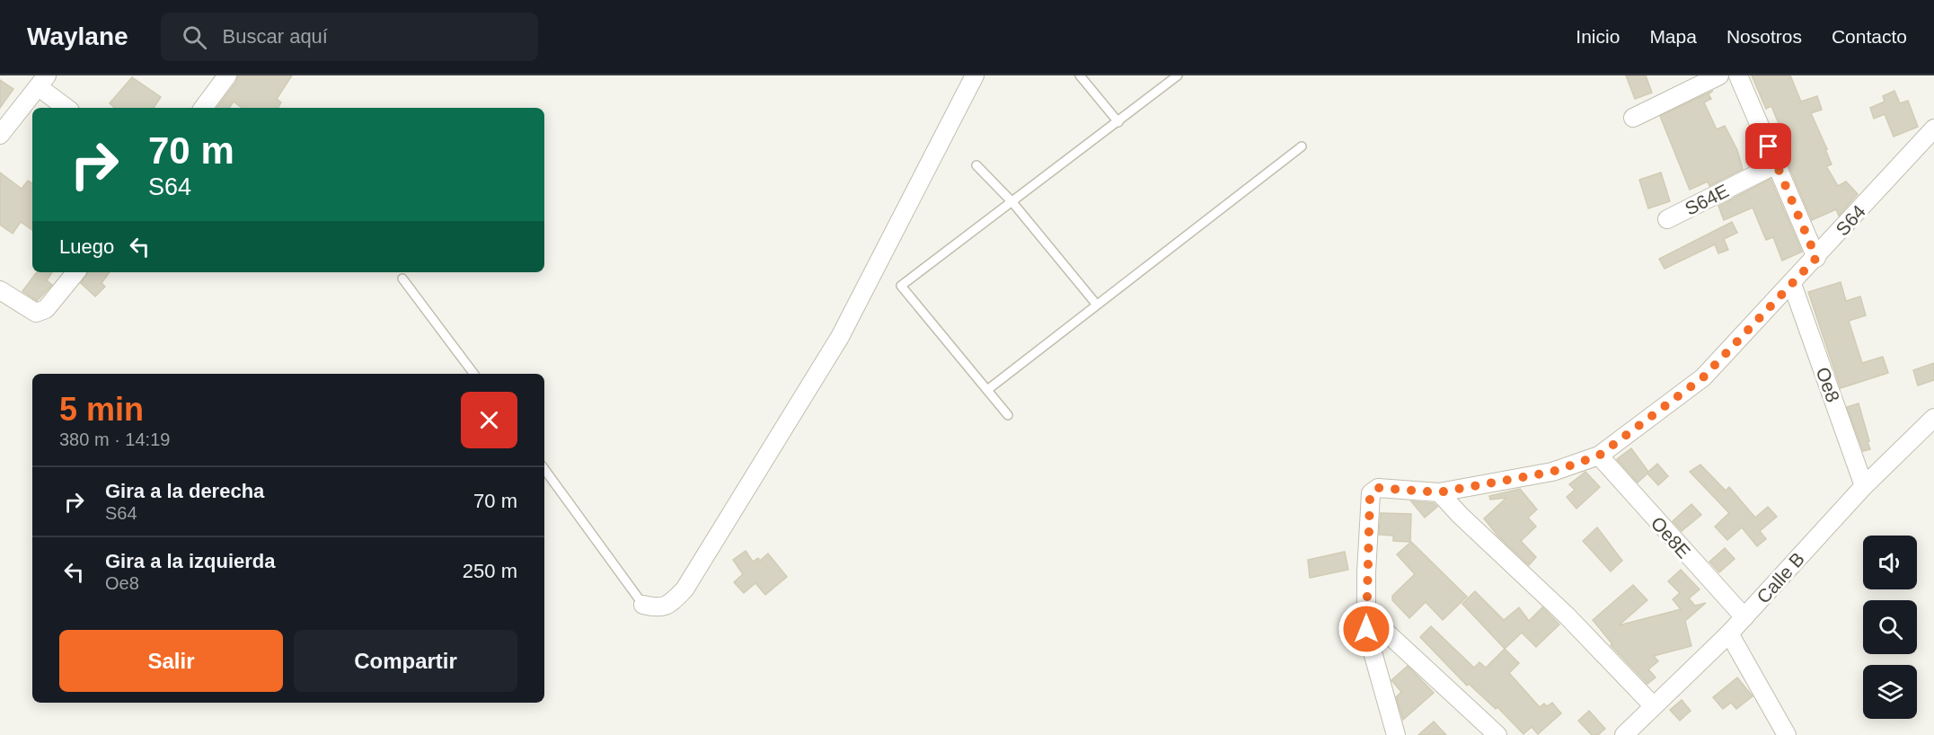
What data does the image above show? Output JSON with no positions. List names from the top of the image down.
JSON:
{
  "streets": {
    "street": [
      "S64E",
      "S64",
      "Oe8",
      "Oe8E",
      "Calle B"
    ]
  },
  "crossings": [
    ["S64", "Oe8"],
    ["S64", "Oe8E"],
    ["Oe8", "Calle B"],
    ["Oe8E", "Calle B"]
  ],
  "page": {
    "header": "Waylane",
    "search": "Buscar aquí",
    "nav": [
      "Inicio",
      "Mapa",
      "Nosotros",
      "Contacto"
    ],
    "turn": ["70 m", "S64"],
    "then": "Luego",
    "heading": ["5 min", "380 m · 14:19"],
    "list": [
      {
        "name": "Gira a la derecha",
        "note": "S64",
        "value": "70 m"
      },
      {
        "name": "Gira a la izquierda",
        "note": "Oe8",
        "value": "250 m"
      }
    ],
    "buttons": ["Salir", "Compartir"]
  }
}
